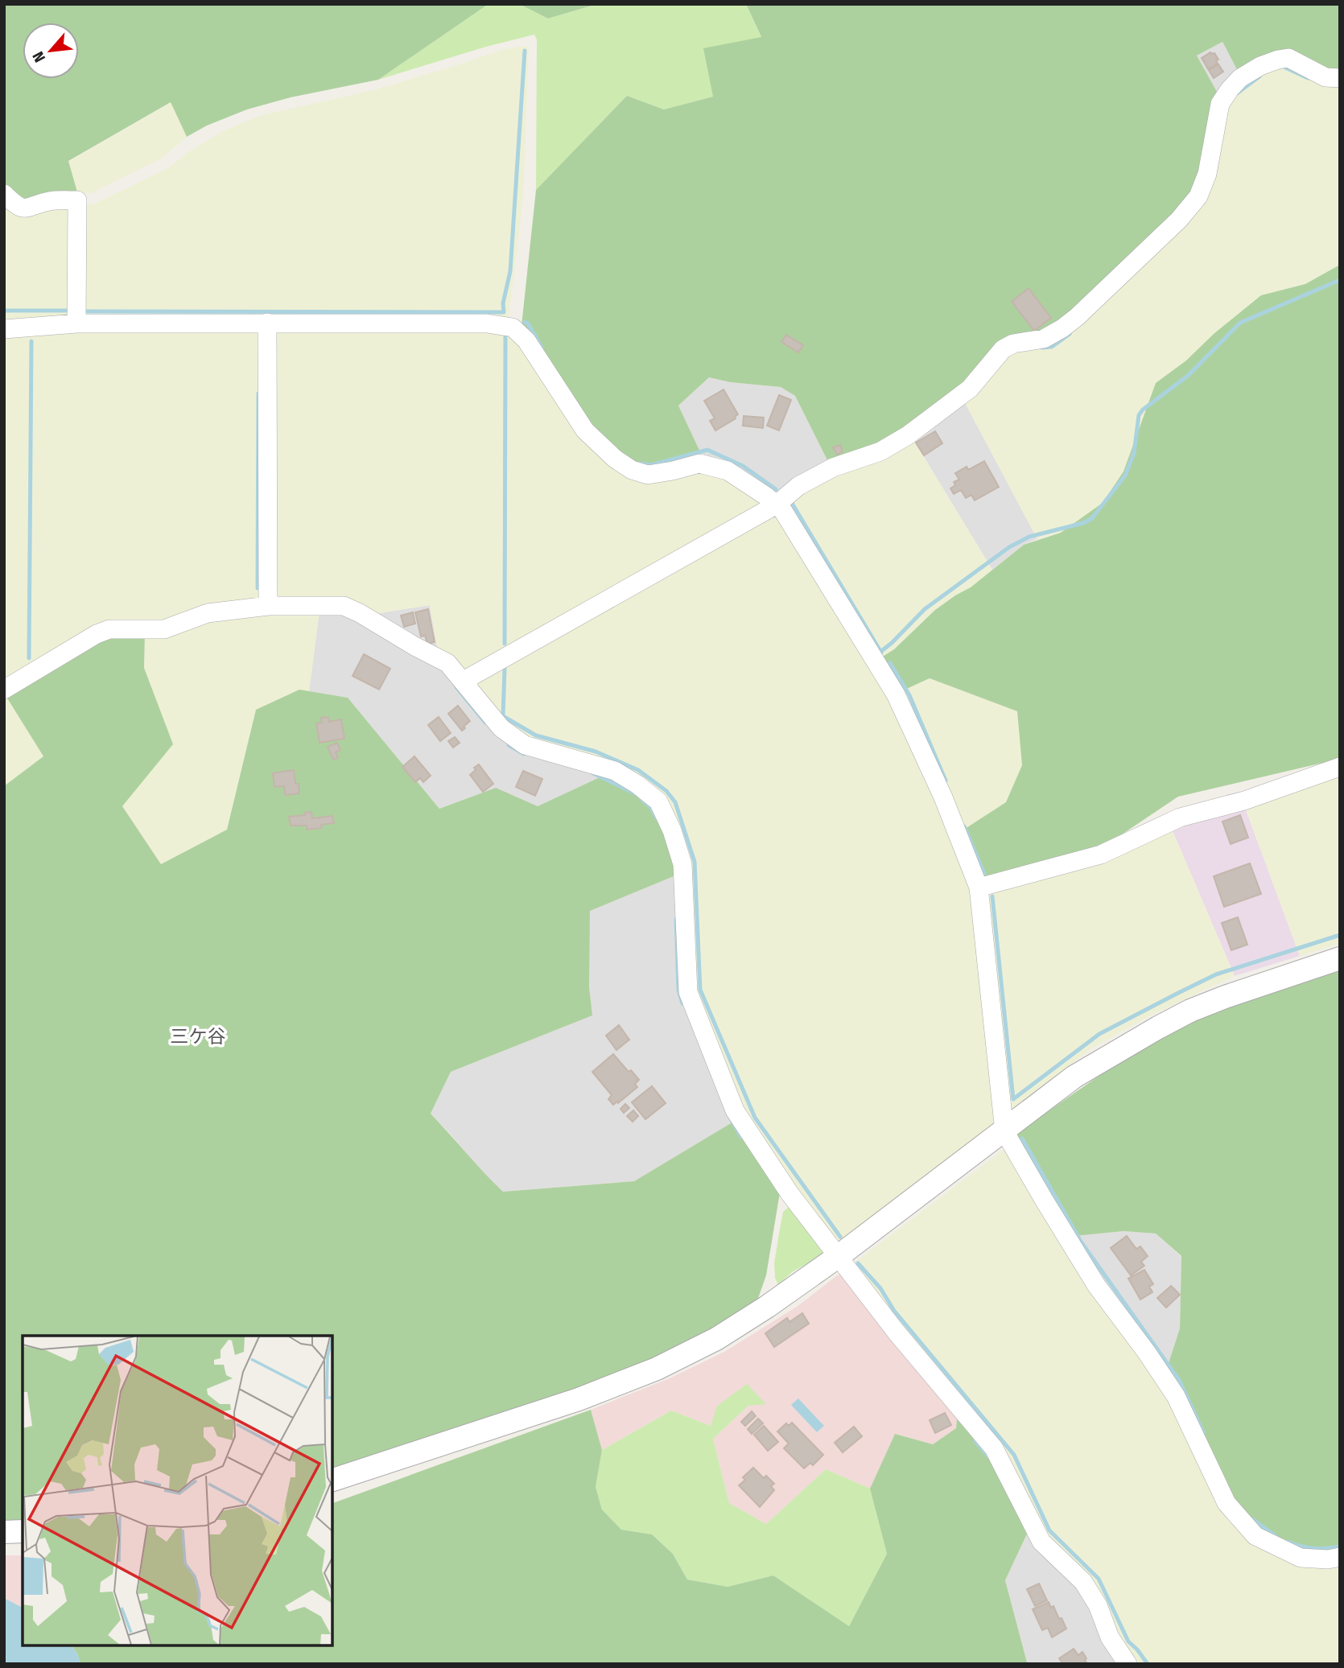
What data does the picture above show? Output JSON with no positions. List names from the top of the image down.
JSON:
{
  "districts": ["三ケ谷"],
  "north": "bottom left"
}
